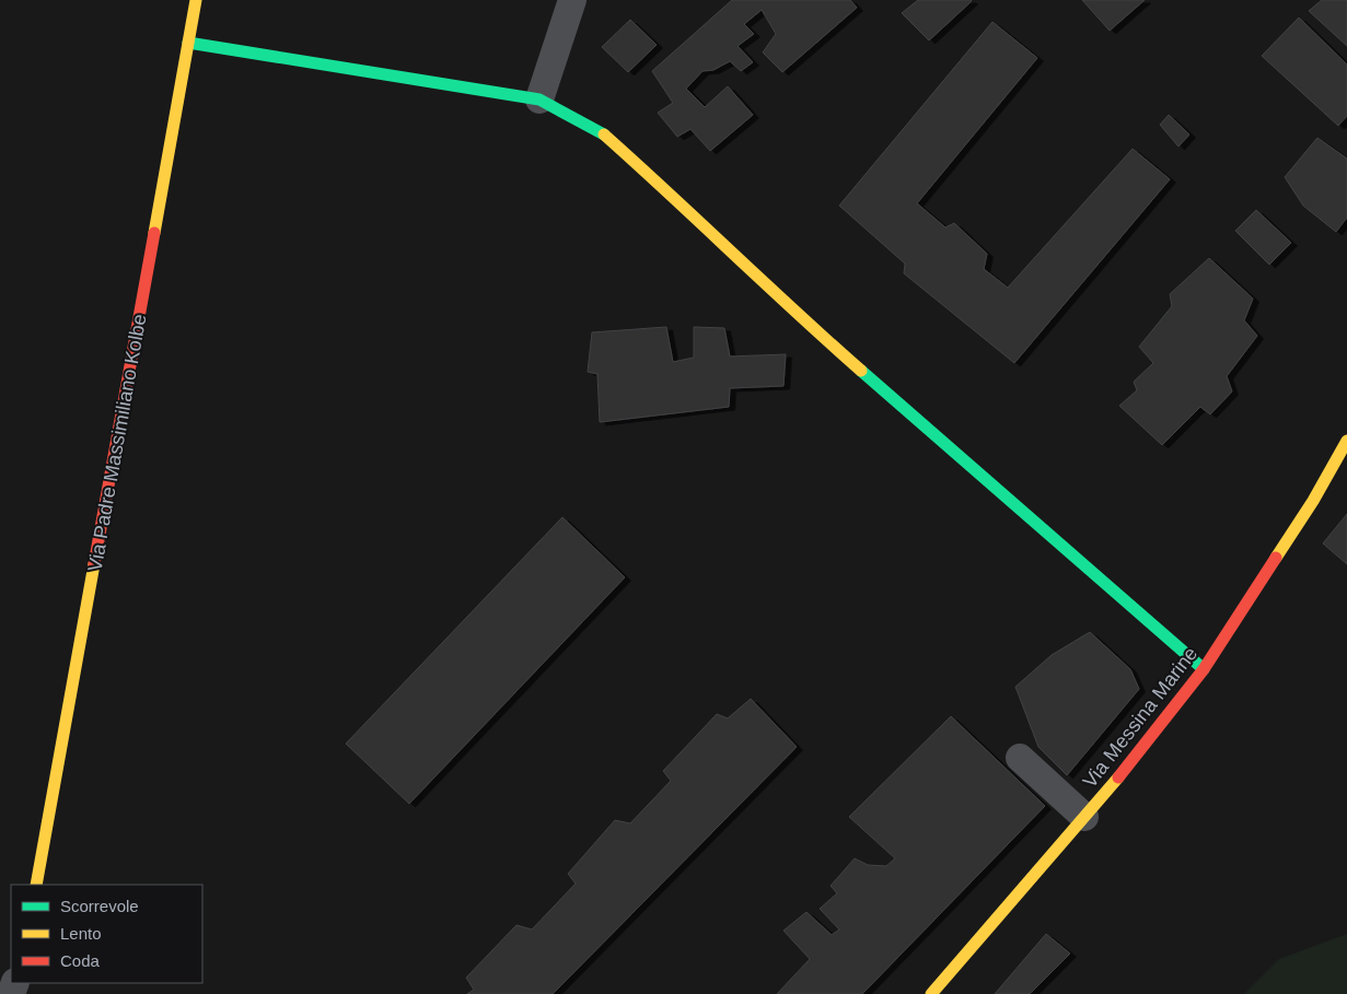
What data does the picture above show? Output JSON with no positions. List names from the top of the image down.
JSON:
{
  "streets": {
    "street": ["Via Padre Massimiliano Kolbe", "Via Messina Marine"]
  },
  "legend": ["Scorrevole", "Lento", "Coda"]
}
